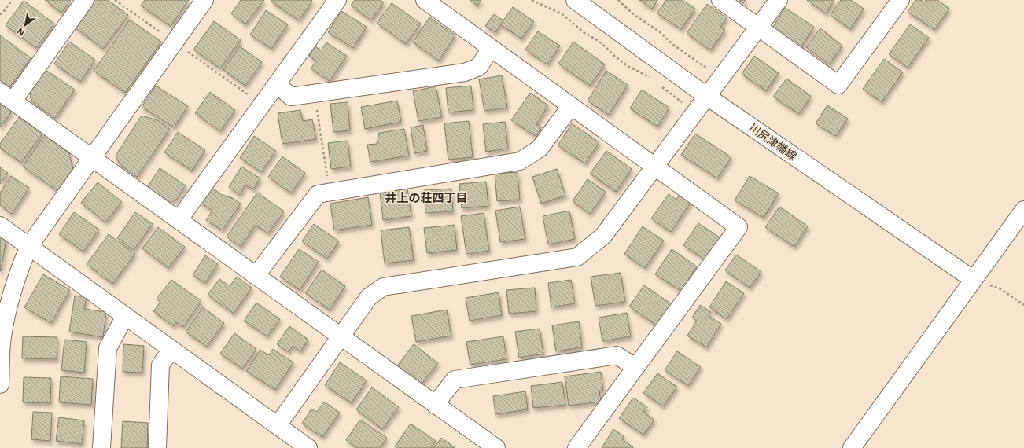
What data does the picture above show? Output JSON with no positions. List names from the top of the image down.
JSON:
{
  "streets": {
    "street": ["川尻津幡線"]
  },
  "districts": ["井上の荘四丁目"],
  "north": "bottom left"
}
